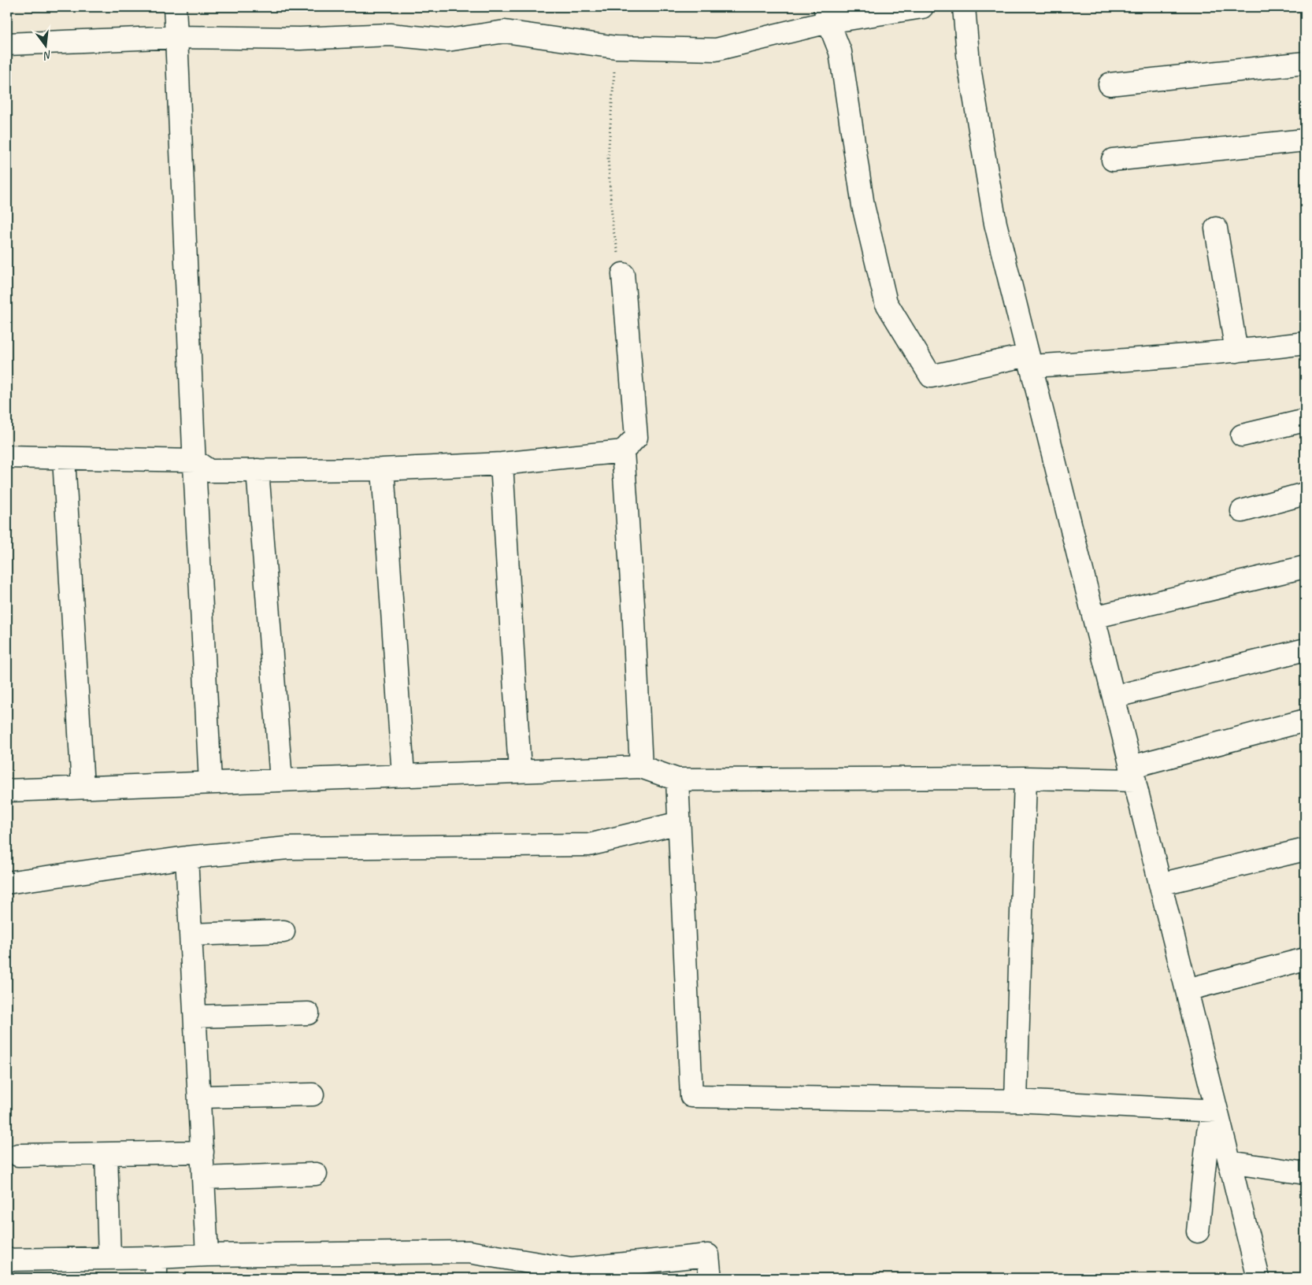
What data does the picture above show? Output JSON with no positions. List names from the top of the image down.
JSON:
{
  "north": "bottom"
}
